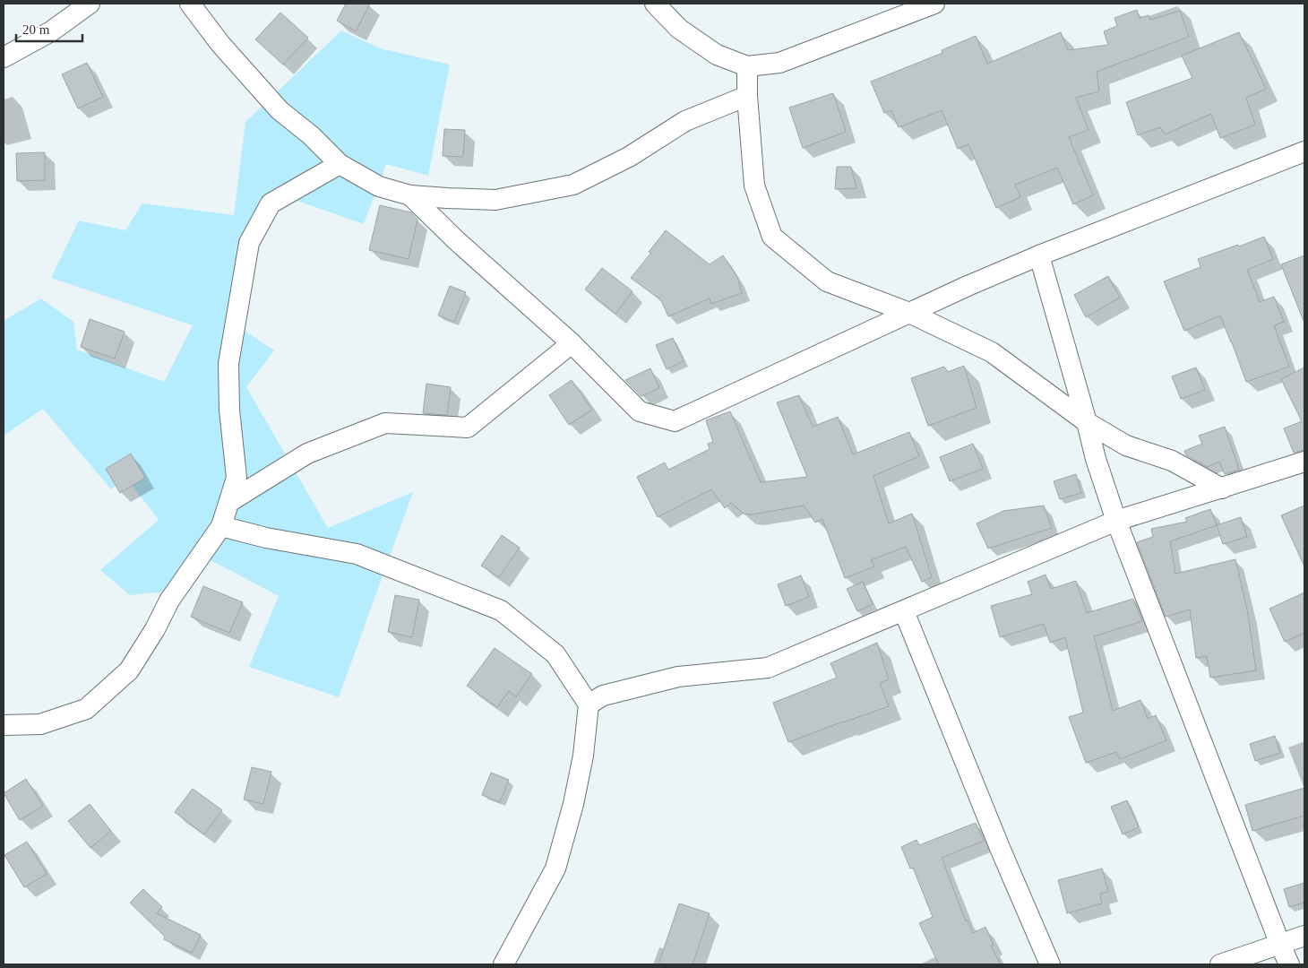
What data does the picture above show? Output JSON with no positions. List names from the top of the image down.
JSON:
{
  "scale_bar": "20 m"
}
